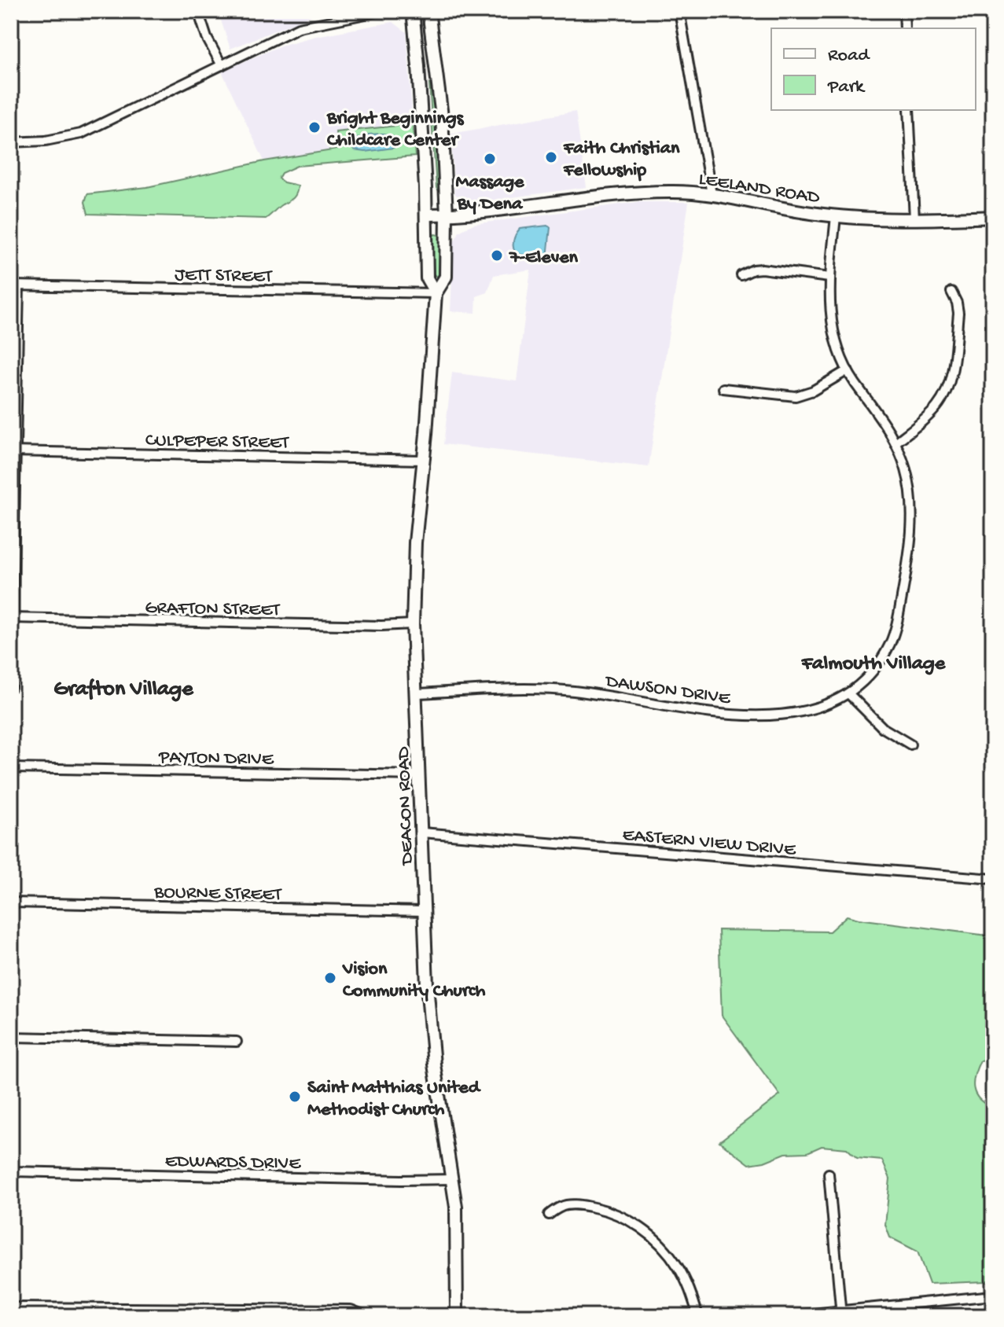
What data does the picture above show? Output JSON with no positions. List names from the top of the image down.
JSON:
{
  "streets": {
    "main road": ["LEELAND ROAD", "DEACON ROAD"],
    "street": [
      "JETT STREET",
      "CULPEPER STREET",
      "GRAFTON STREET",
      "DAWSON DRIVE",
      "PAYTON DRIVE",
      "EASTERN VIEW DRIVE",
      "BOURNE STREET",
      "EDWARDS DRIVE"
    ]
  },
  "crossings": [
    ["LEELAND ROAD", "DAWSON DRIVE"],
    ["LEELAND ROAD", "DEACON ROAD"],
    ["JETT STREET", "DEACON ROAD"],
    ["CULPEPER STREET", "DEACON ROAD"],
    ["GRAFTON STREET", "DEACON ROAD"],
    ["DAWSON DRIVE", "DEACON ROAD"],
    ["PAYTON DRIVE", "DEACON ROAD"],
    ["DEACON ROAD", "EASTERN VIEW DRIVE"],
    ["DEACON ROAD", "BOURNE STREET"],
    ["DEACON ROAD", "EDWARDS DRIVE"]
  ],
  "districts": ["Falmouth Village", "Grafton Village"],
  "places": [
    "Bright Beginnings Childcare Center",
    "Faith Christian Fellowship",
    "Massage By Dena",
    "7-Eleven",
    "Vision Community Church",
    "Saint Matthias United Methodist Church"
  ],
  "legend": ["Road", "Park"]
}
